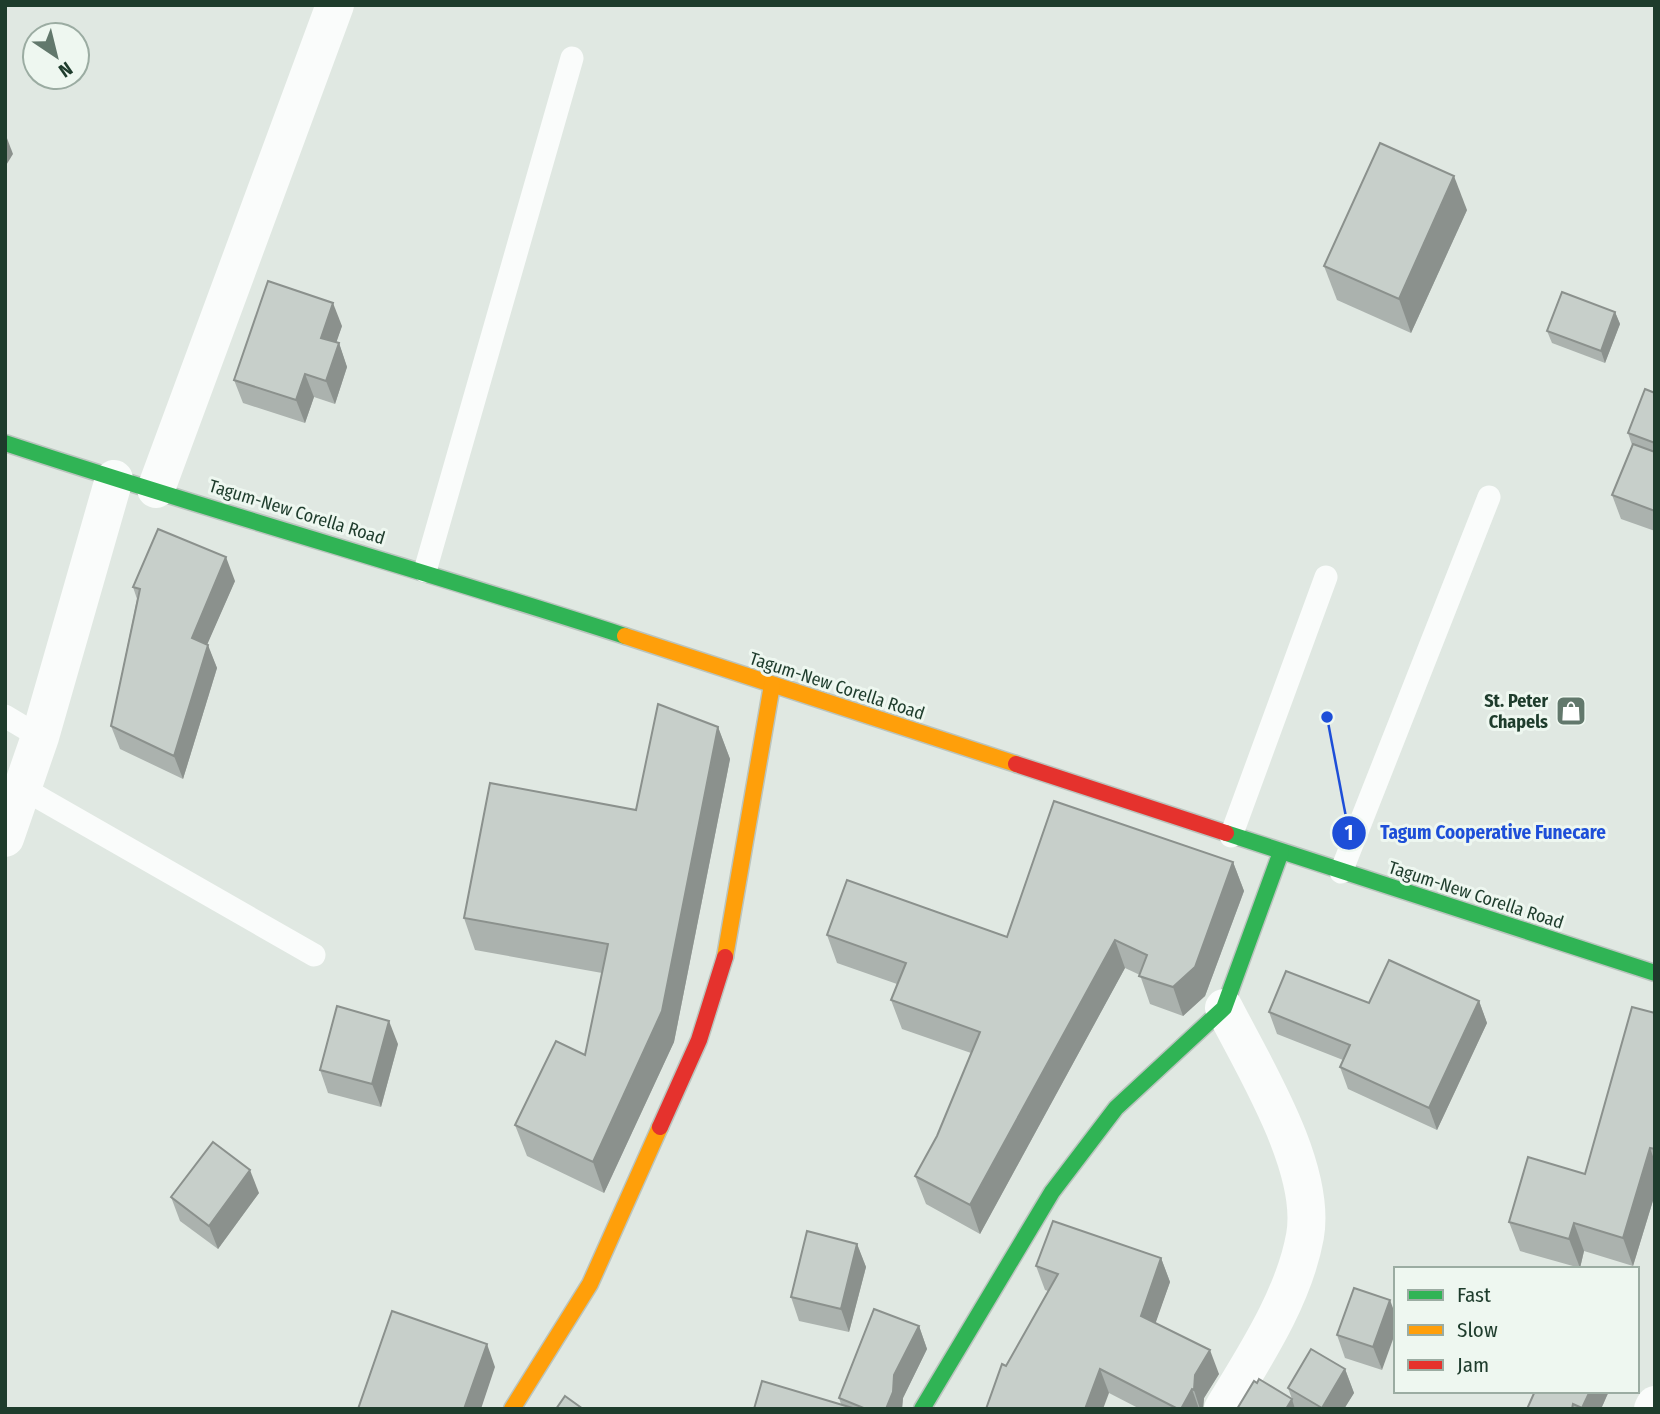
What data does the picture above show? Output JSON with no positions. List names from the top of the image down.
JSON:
{
  "streets": {
    "main road": ["Tagum-New Corella Road"]
  },
  "places": {
    "shop": ["St. Peter Chapels"],
    "other": ["Tagum Cooperative Funecare"]
  },
  "legend": ["Fast", "Slow", "Jam"],
  "north": "bottom right"
}
